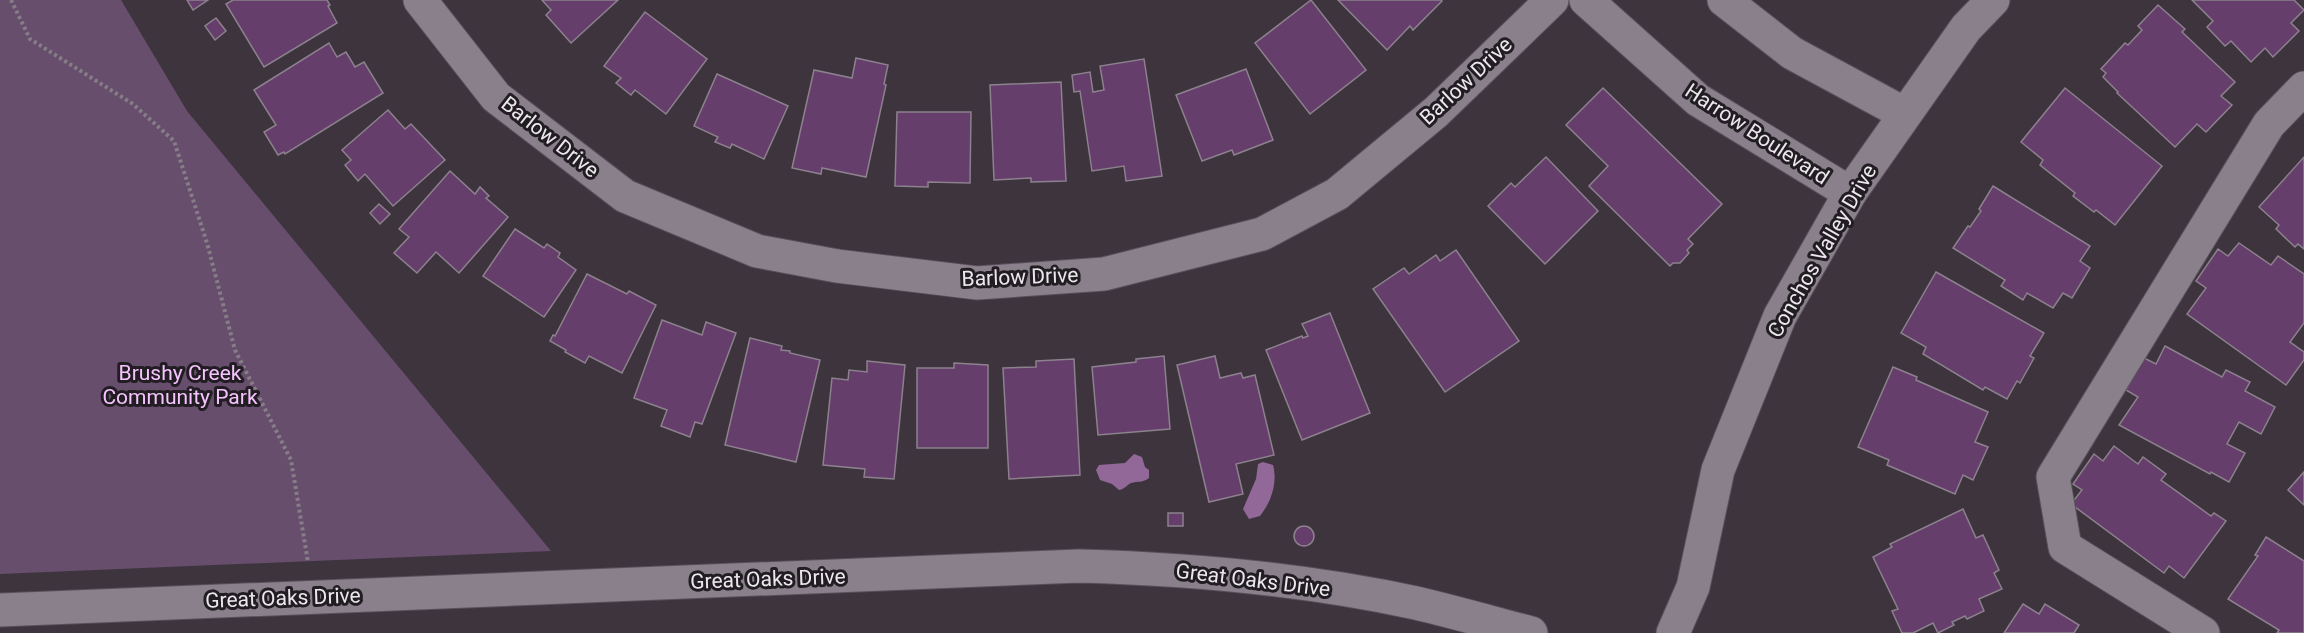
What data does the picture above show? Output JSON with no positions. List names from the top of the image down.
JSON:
{
  "streets": {
    "street": [
      "Barlow Drive",
      "Harrow Boulevard",
      "Conchos Valley Drive",
      "Great Oaks Drive"
    ]
  },
  "crossings": [
    ["Harrow Boulevard", "Conchos Valley Drive"]
  ],
  "parks": ["Brushy Creek Community Park"]
}
